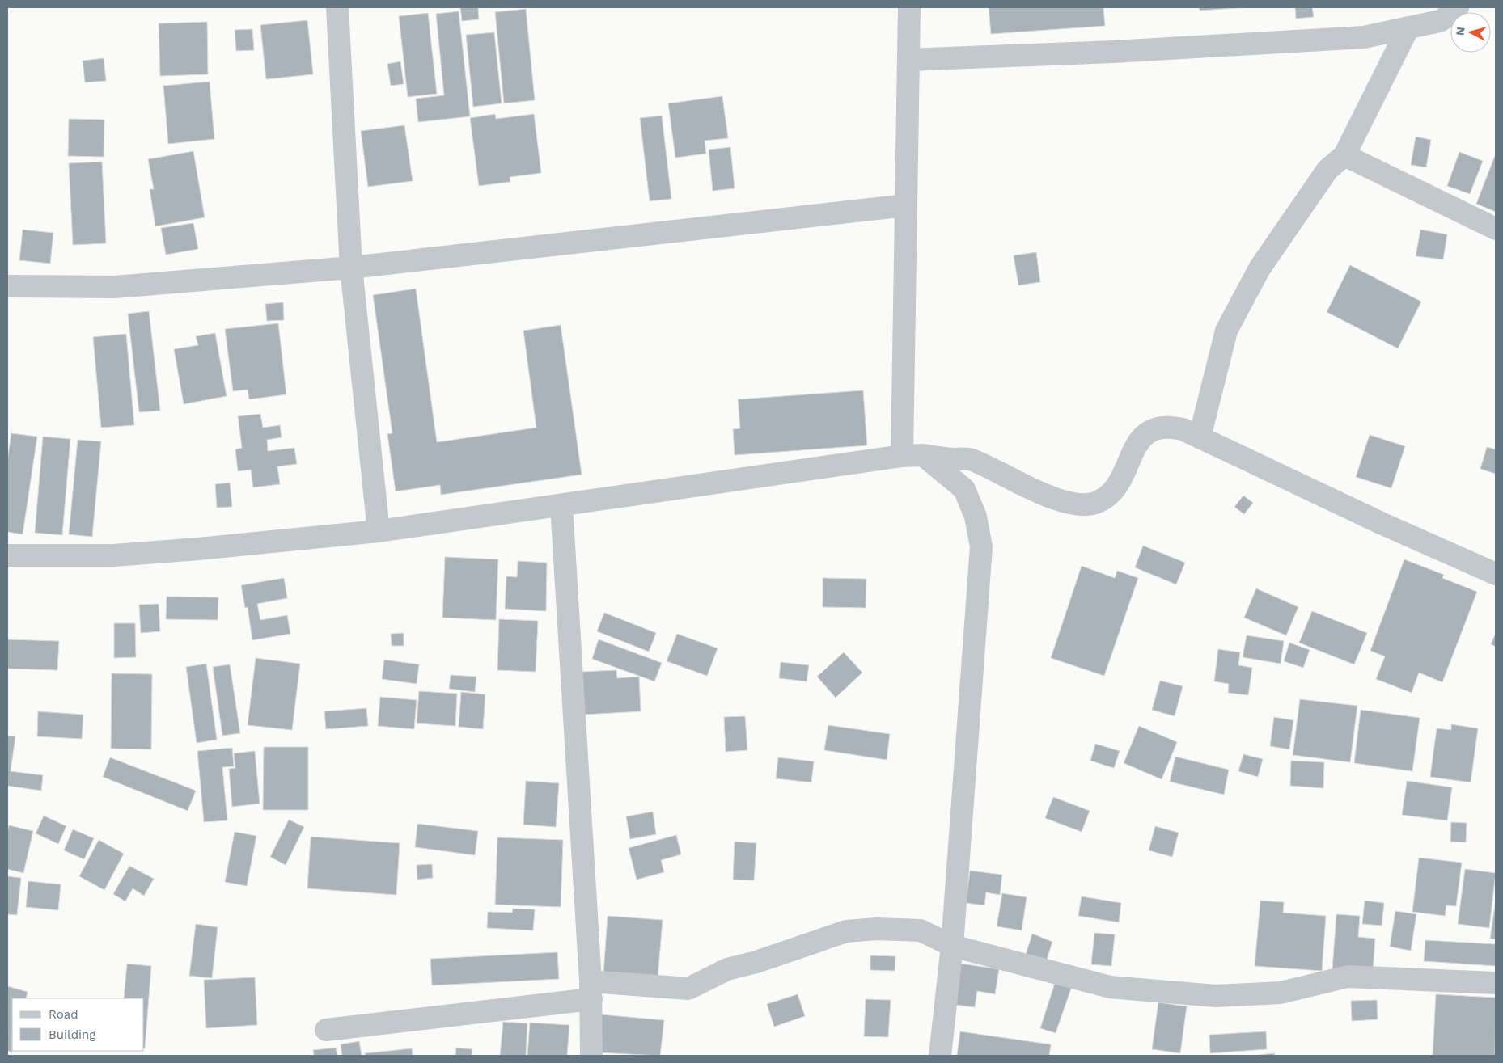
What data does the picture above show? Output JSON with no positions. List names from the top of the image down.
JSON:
{
  "legend": ["Road", "Building"],
  "north": "left"
}
